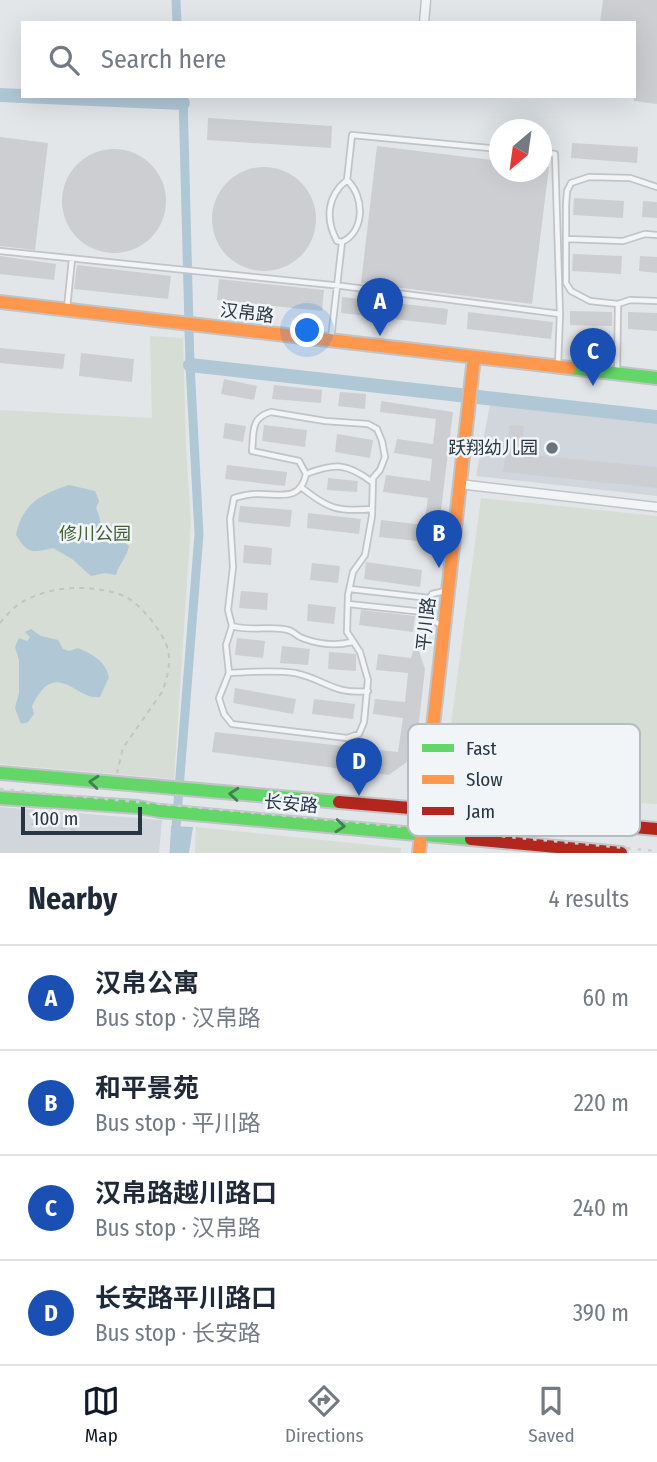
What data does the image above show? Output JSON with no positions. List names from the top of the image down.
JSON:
{
  "streets": {
    "main road": ["汉帛路", "平川路", "长安路"]
  },
  "crossings": [
    ["汉帛路", "平川路"]
  ],
  "parks": ["修川公园"],
  "places": ["跃翔幼儿园"],
  "legend": ["Fast", "Slow", "Jam"],
  "scale_bar": "100 m",
  "north": "bottom left",
  "page": {
    "search": "Search here",
    "pins": [
      "A",
      "C",
      "B",
      "D"
    ],
    "scale": "100 m",
    "heading": ["Nearby", "4 results"],
    "list": [
      {
        "mark": "A",
        "name": "汉帛公寓",
        "note": "Bus stop · 汉帛路",
        "value": "60 m"
      },
      {
        "mark": "B",
        "name": "和平景苑",
        "note": "Bus stop · 平川路",
        "value": "220 m"
      },
      {
        "mark": "C",
        "name": "汉帛路越川路口",
        "note": "Bus stop · 汉帛路",
        "value": "240 m"
      },
      {
        "mark": "D",
        "name": "长安路平川路口",
        "note": "Bus stop · 长安路",
        "value": "390 m"
      }
    ],
    "nav": ["Map", "Directions", "Saved"]
  }
}
